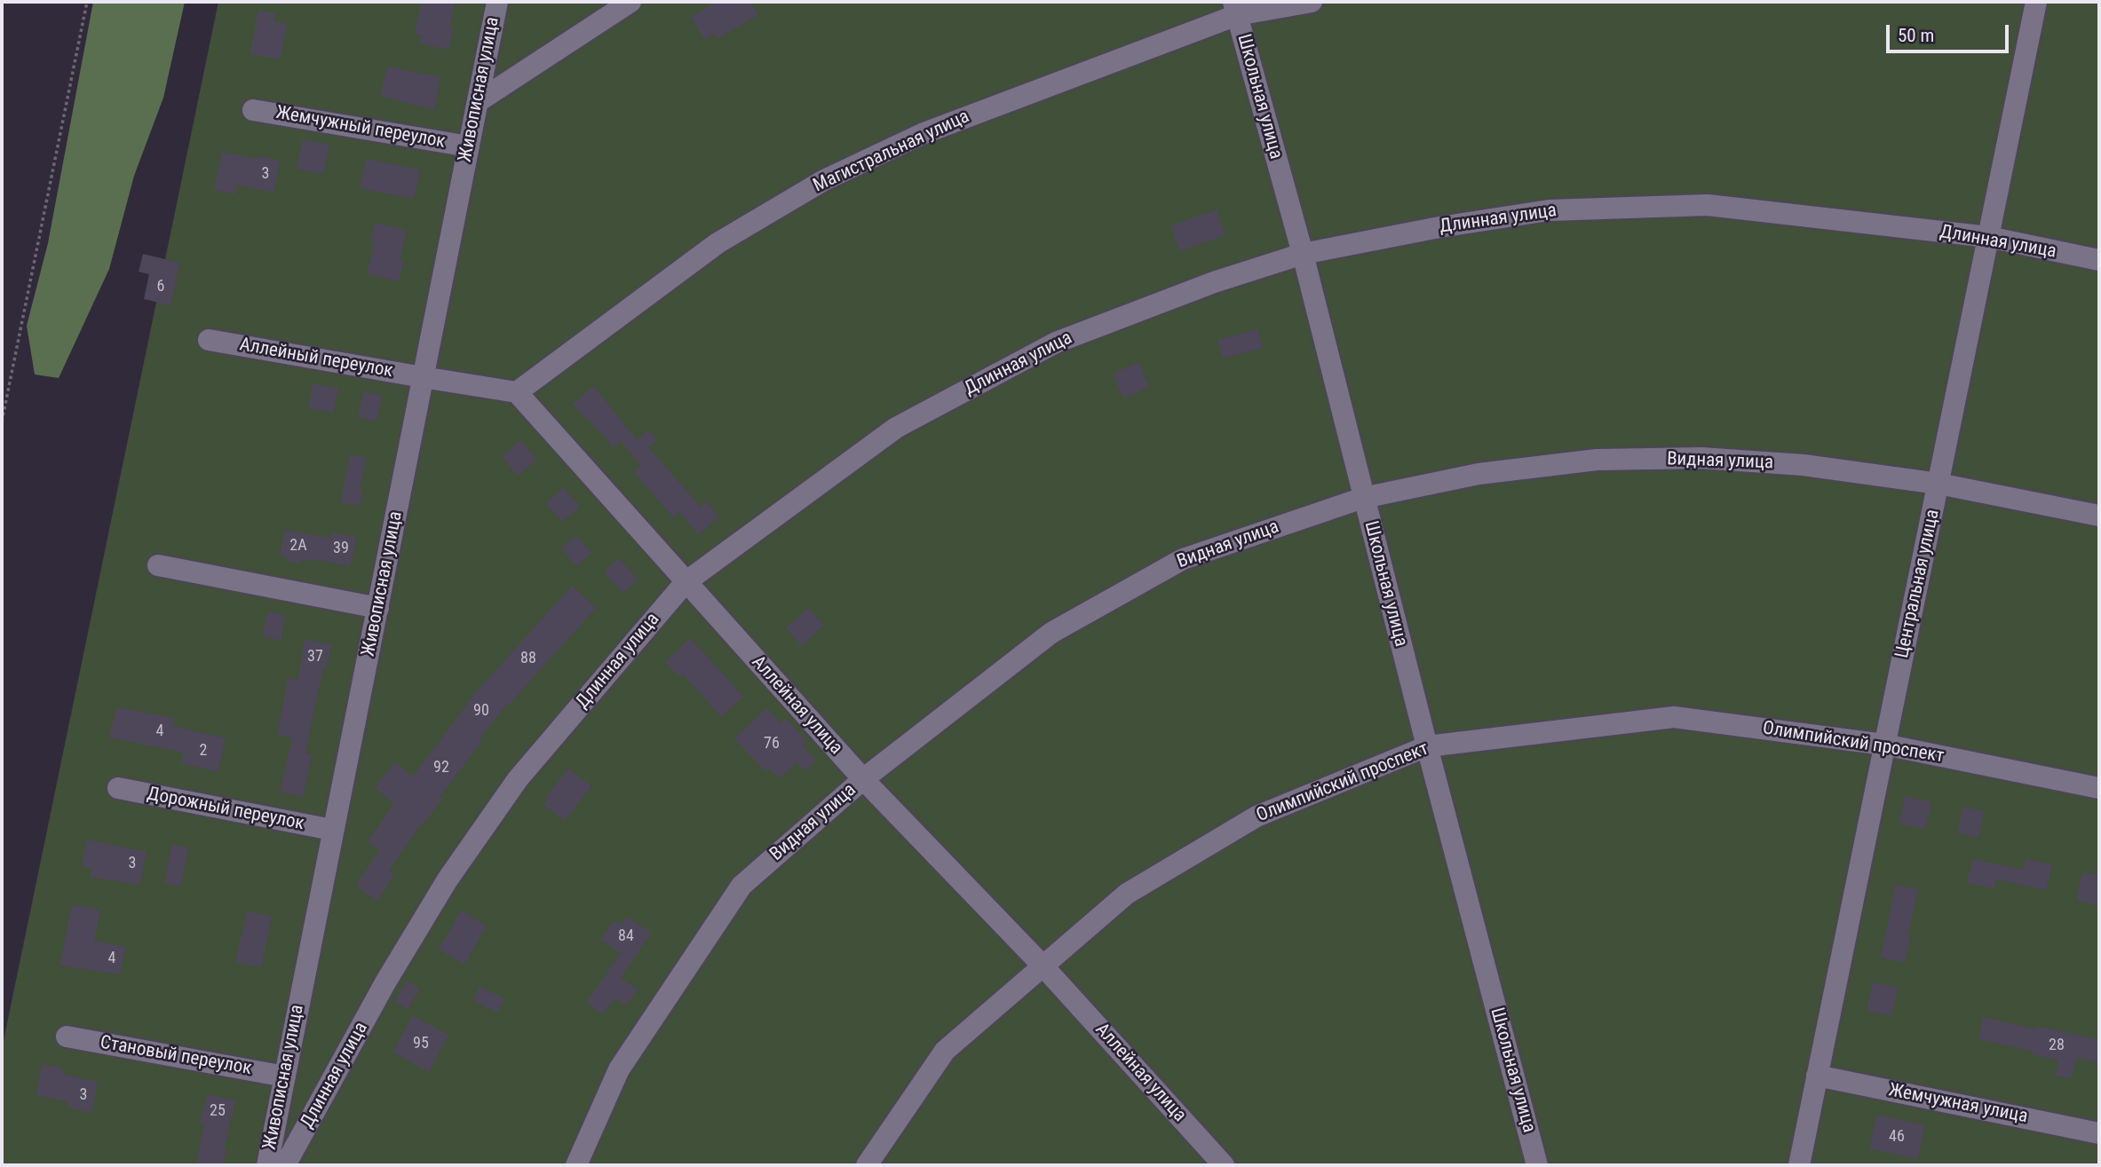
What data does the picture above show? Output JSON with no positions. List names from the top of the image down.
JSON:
{
  "streets": {
    "street": [
      "Живописная улица",
      "Школьная улица",
      "Жемчужный переулок",
      "Магистральная улица",
      "Длинная улица",
      "Аллейный переулок",
      "Видная улица",
      "Центральная улица",
      "Аллейная улица",
      "Олимпийский проспект",
      "Дорожный переулок",
      "Становый переулок",
      "Жемчужная улица"
    ]
  },
  "crossings": [
    ["Живописная улица", "Жемчужный переулок"],
    ["Живописная улица", "Аллейный переулок"],
    ["Живописная улица", "Дорожный переулок"],
    ["Живописная улица", "Становый переулок"],
    ["Школьная улица", "Магистральная улица"],
    ["Школьная улица", "Длинная улица"],
    ["Школьная улица", "Видная улица"],
    ["Школьная улица", "Олимпийский проспект"],
    ["Магистральная улица", "Аллейная улица"],
    ["Длинная улица", "Центральная улица"],
    ["Длинная улица", "Аллейная улица"],
    ["Видная улица", "Центральная улица"],
    ["Видная улица", "Аллейная улица"],
    ["Центральная улица", "Олимпийский проспект"],
    ["Центральная улица", "Жемчужная улица"],
    ["Аллейная улица", "Олимпийский проспект"]
  ],
  "house_numbers": [
    "3",
    "6",
    "2А",
    "39",
    "37",
    "88",
    "90",
    "4",
    "76",
    "2",
    "92",
    "3",
    "84",
    "4",
    "95",
    "28",
    "3",
    "25",
    "46"
  ],
  "scale_bar": "50 m"
}
